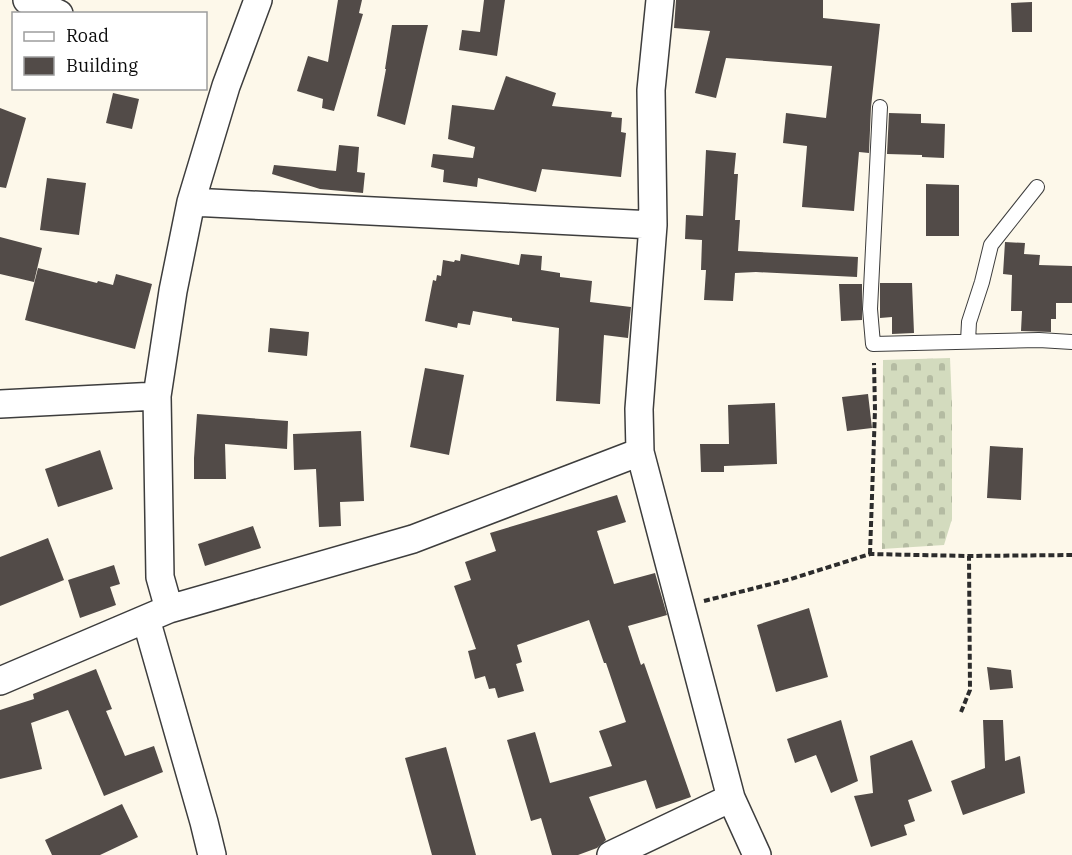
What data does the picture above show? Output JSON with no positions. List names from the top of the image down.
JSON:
{
  "legend": ["Road", "Building"]
}
